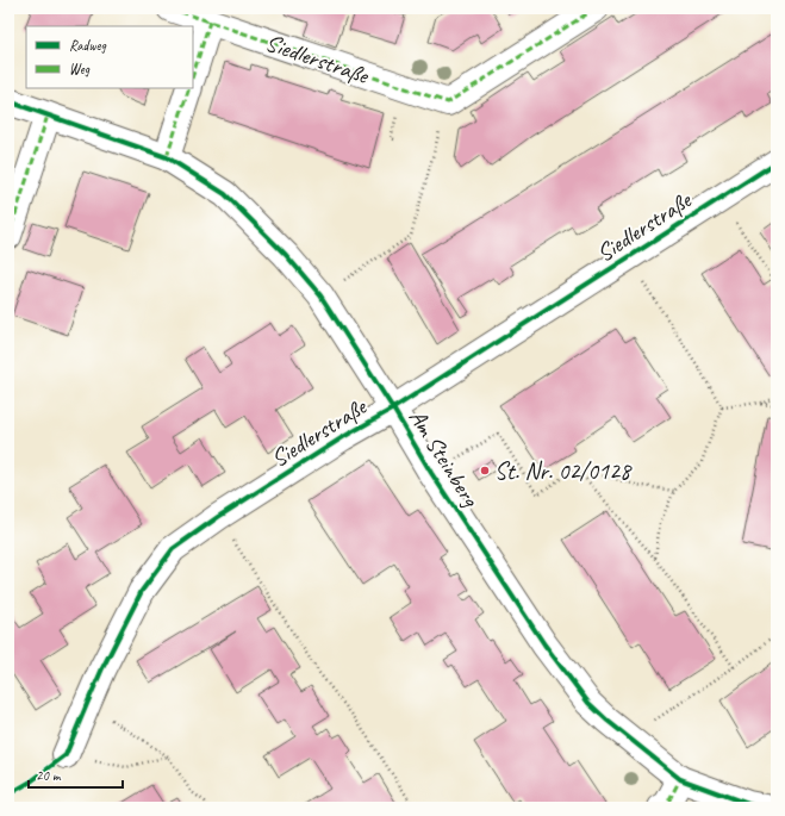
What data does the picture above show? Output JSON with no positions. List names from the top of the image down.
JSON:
{
  "streets": {
    "street": ["Siedlerstraße", "Am Steinberg"]
  },
  "crossings": [
    ["Siedlerstraße", "Am Steinberg"]
  ],
  "places": ["St. Nr. 02/0128"],
  "legend": ["Radweg", "Weg"],
  "scale_bar": "20 m"
}
